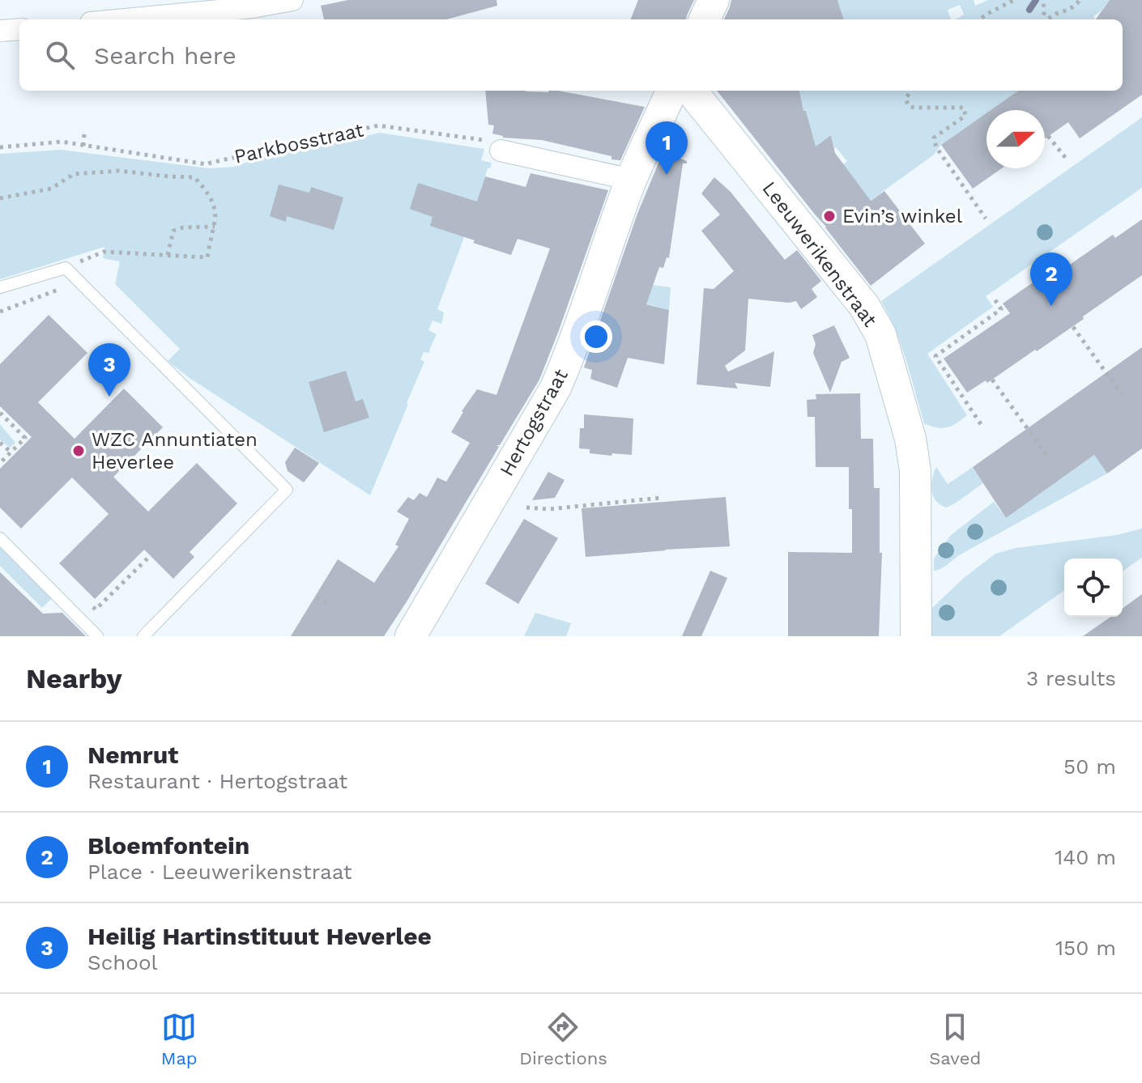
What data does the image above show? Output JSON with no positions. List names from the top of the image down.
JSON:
{
  "streets": {
    "street": ["Leeuwerikenstraat", "Hertogstraat"],
    "path": ["Parkbosstraat"]
  },
  "places": ["Evin’s winkel", "WZC Annuntiaten Heverlee"],
  "north": "right",
  "page": {
    "search": "Search here",
    "pins": ["1", "2", "3"],
    "heading": ["Nearby", "3 results"],
    "list": [
      {
        "mark": "1",
        "name": "Nemrut",
        "note": "Restaurant · Hertogstraat",
        "value": "50 m"
      },
      {
        "mark": "2",
        "name": "Bloemfontein",
        "note": "Place · Leeuwerikenstraat",
        "value": "140 m"
      },
      {
        "mark": "3",
        "name": "Heilig Hartinstituut Heverlee",
        "note": "School",
        "value": "150 m"
      }
    ],
    "nav": ["Map", "Directions", "Saved"]
  }
}
